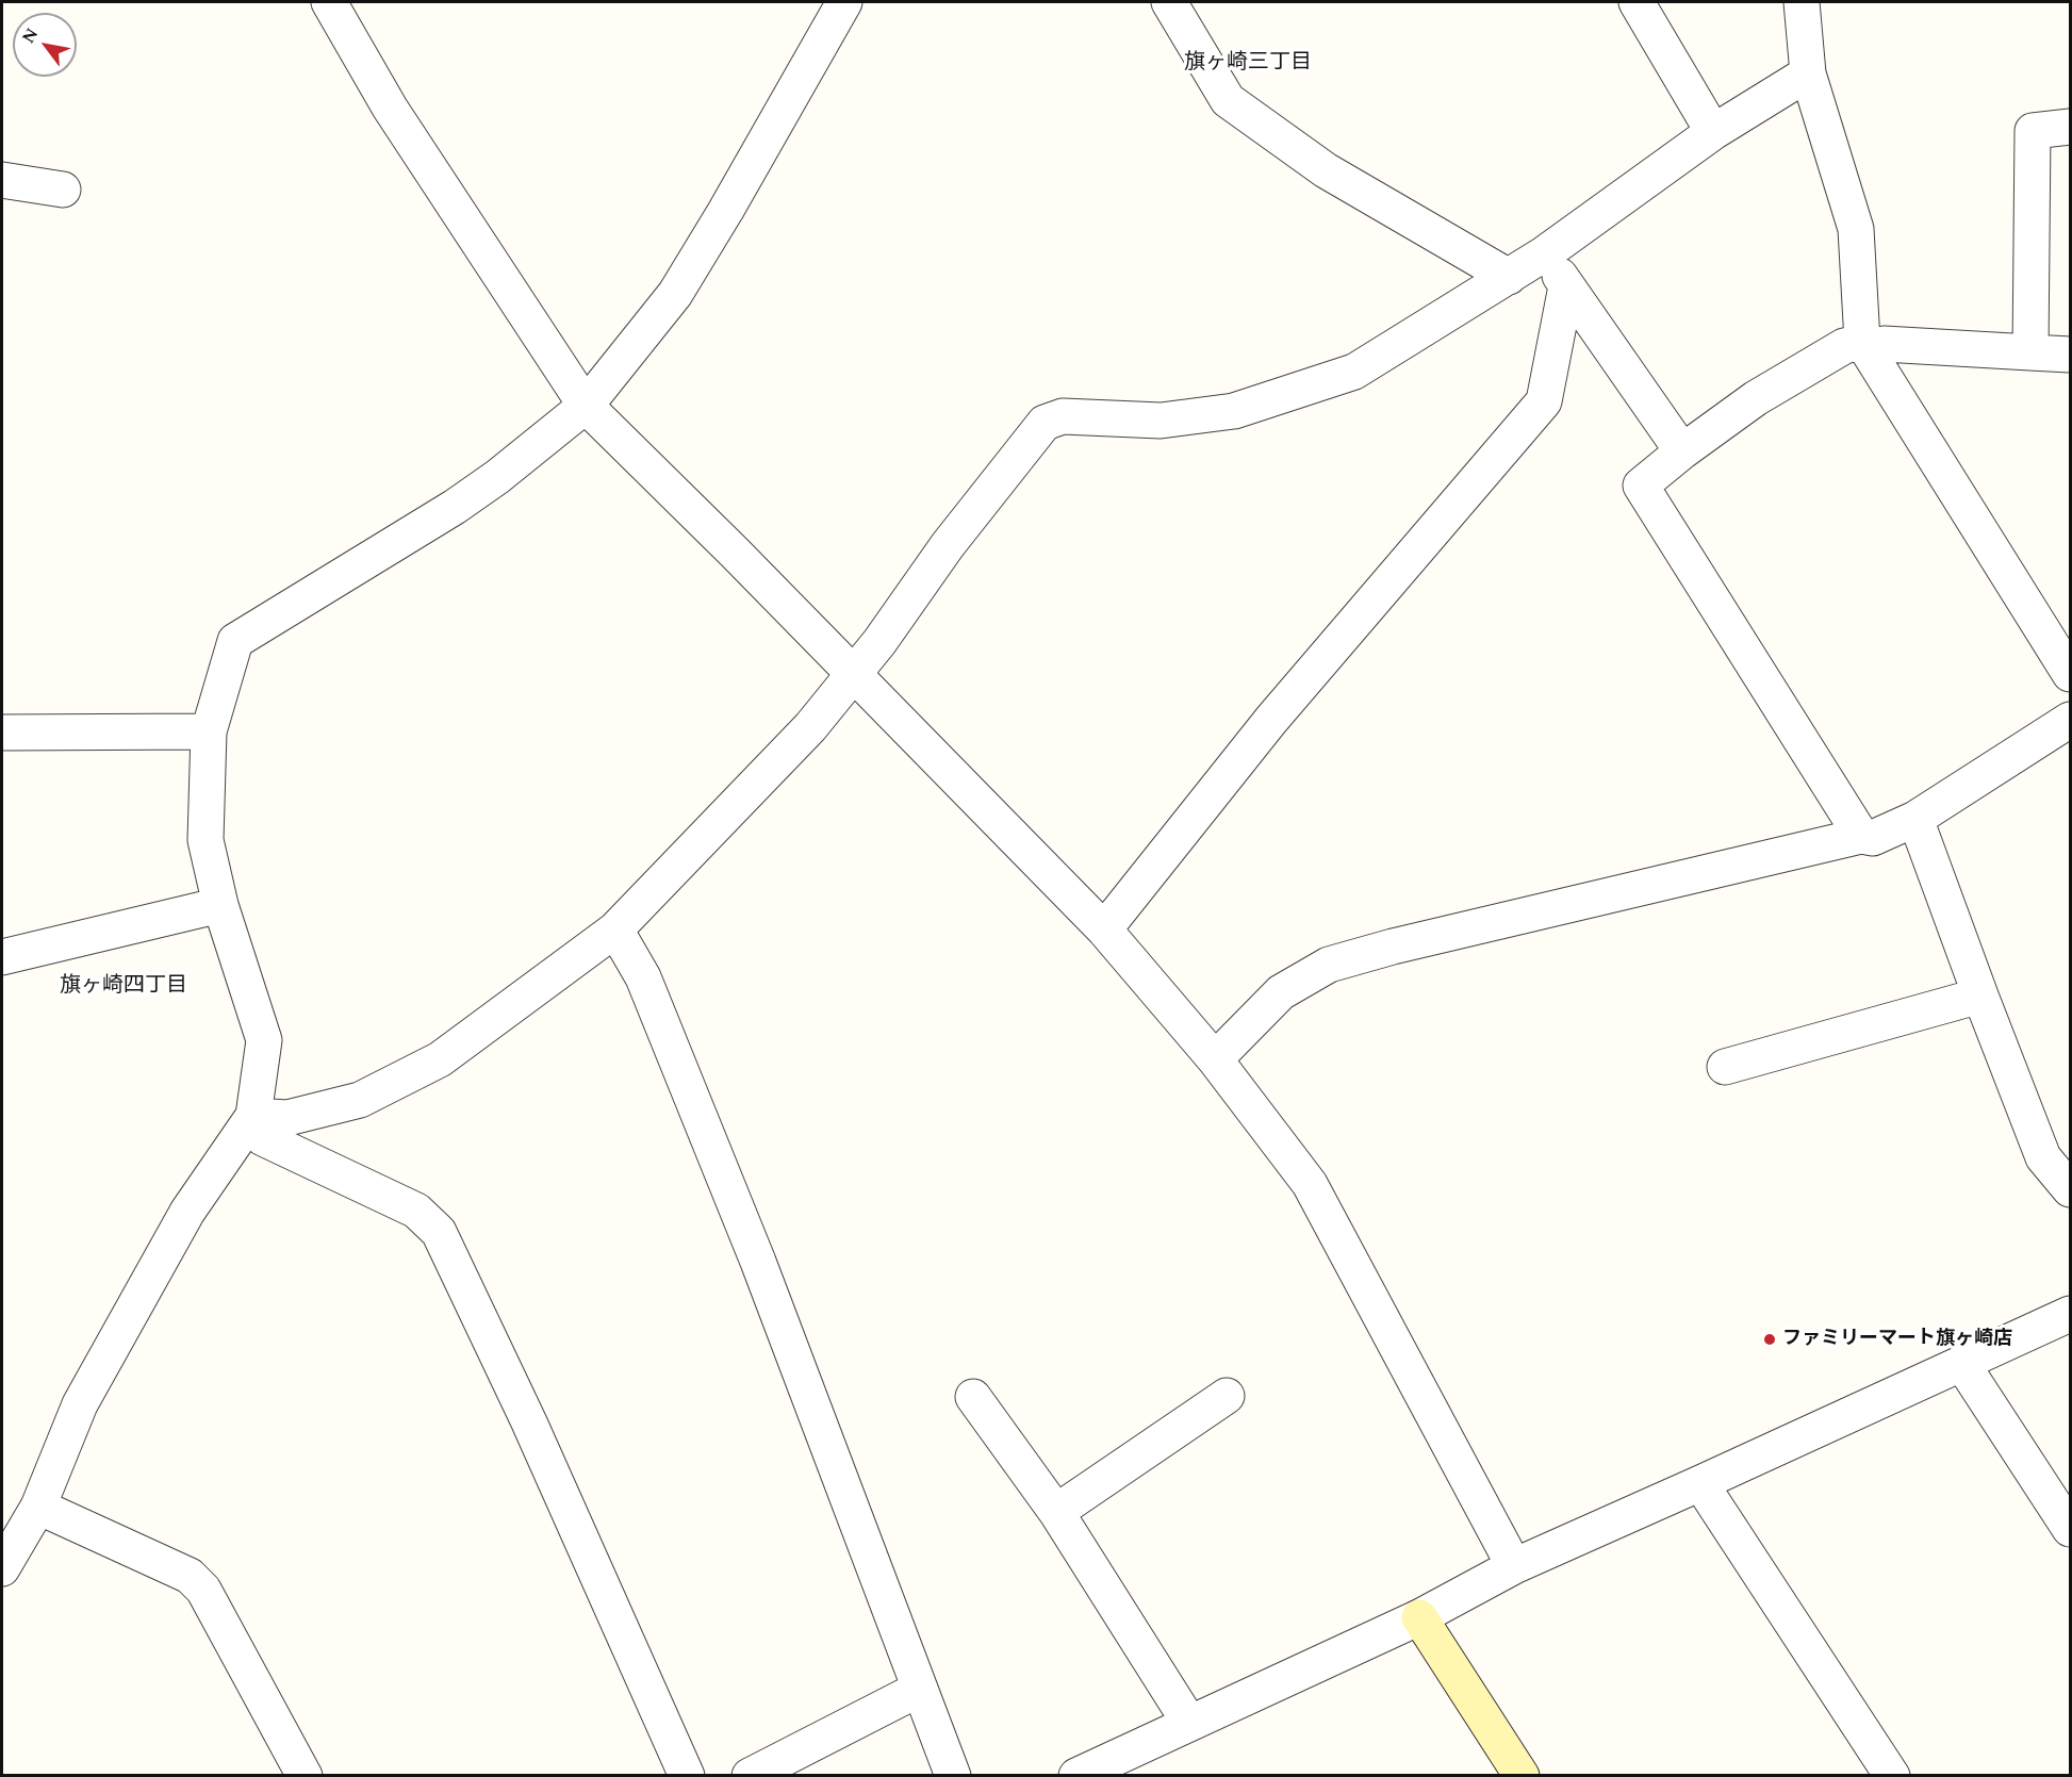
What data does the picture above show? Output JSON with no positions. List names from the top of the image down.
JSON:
{
  "districts": ["旗ヶ崎三丁目", "旗ヶ崎四丁目"],
  "places": ["ファミリーマート旗ヶ崎店"],
  "north": "top left"
}
